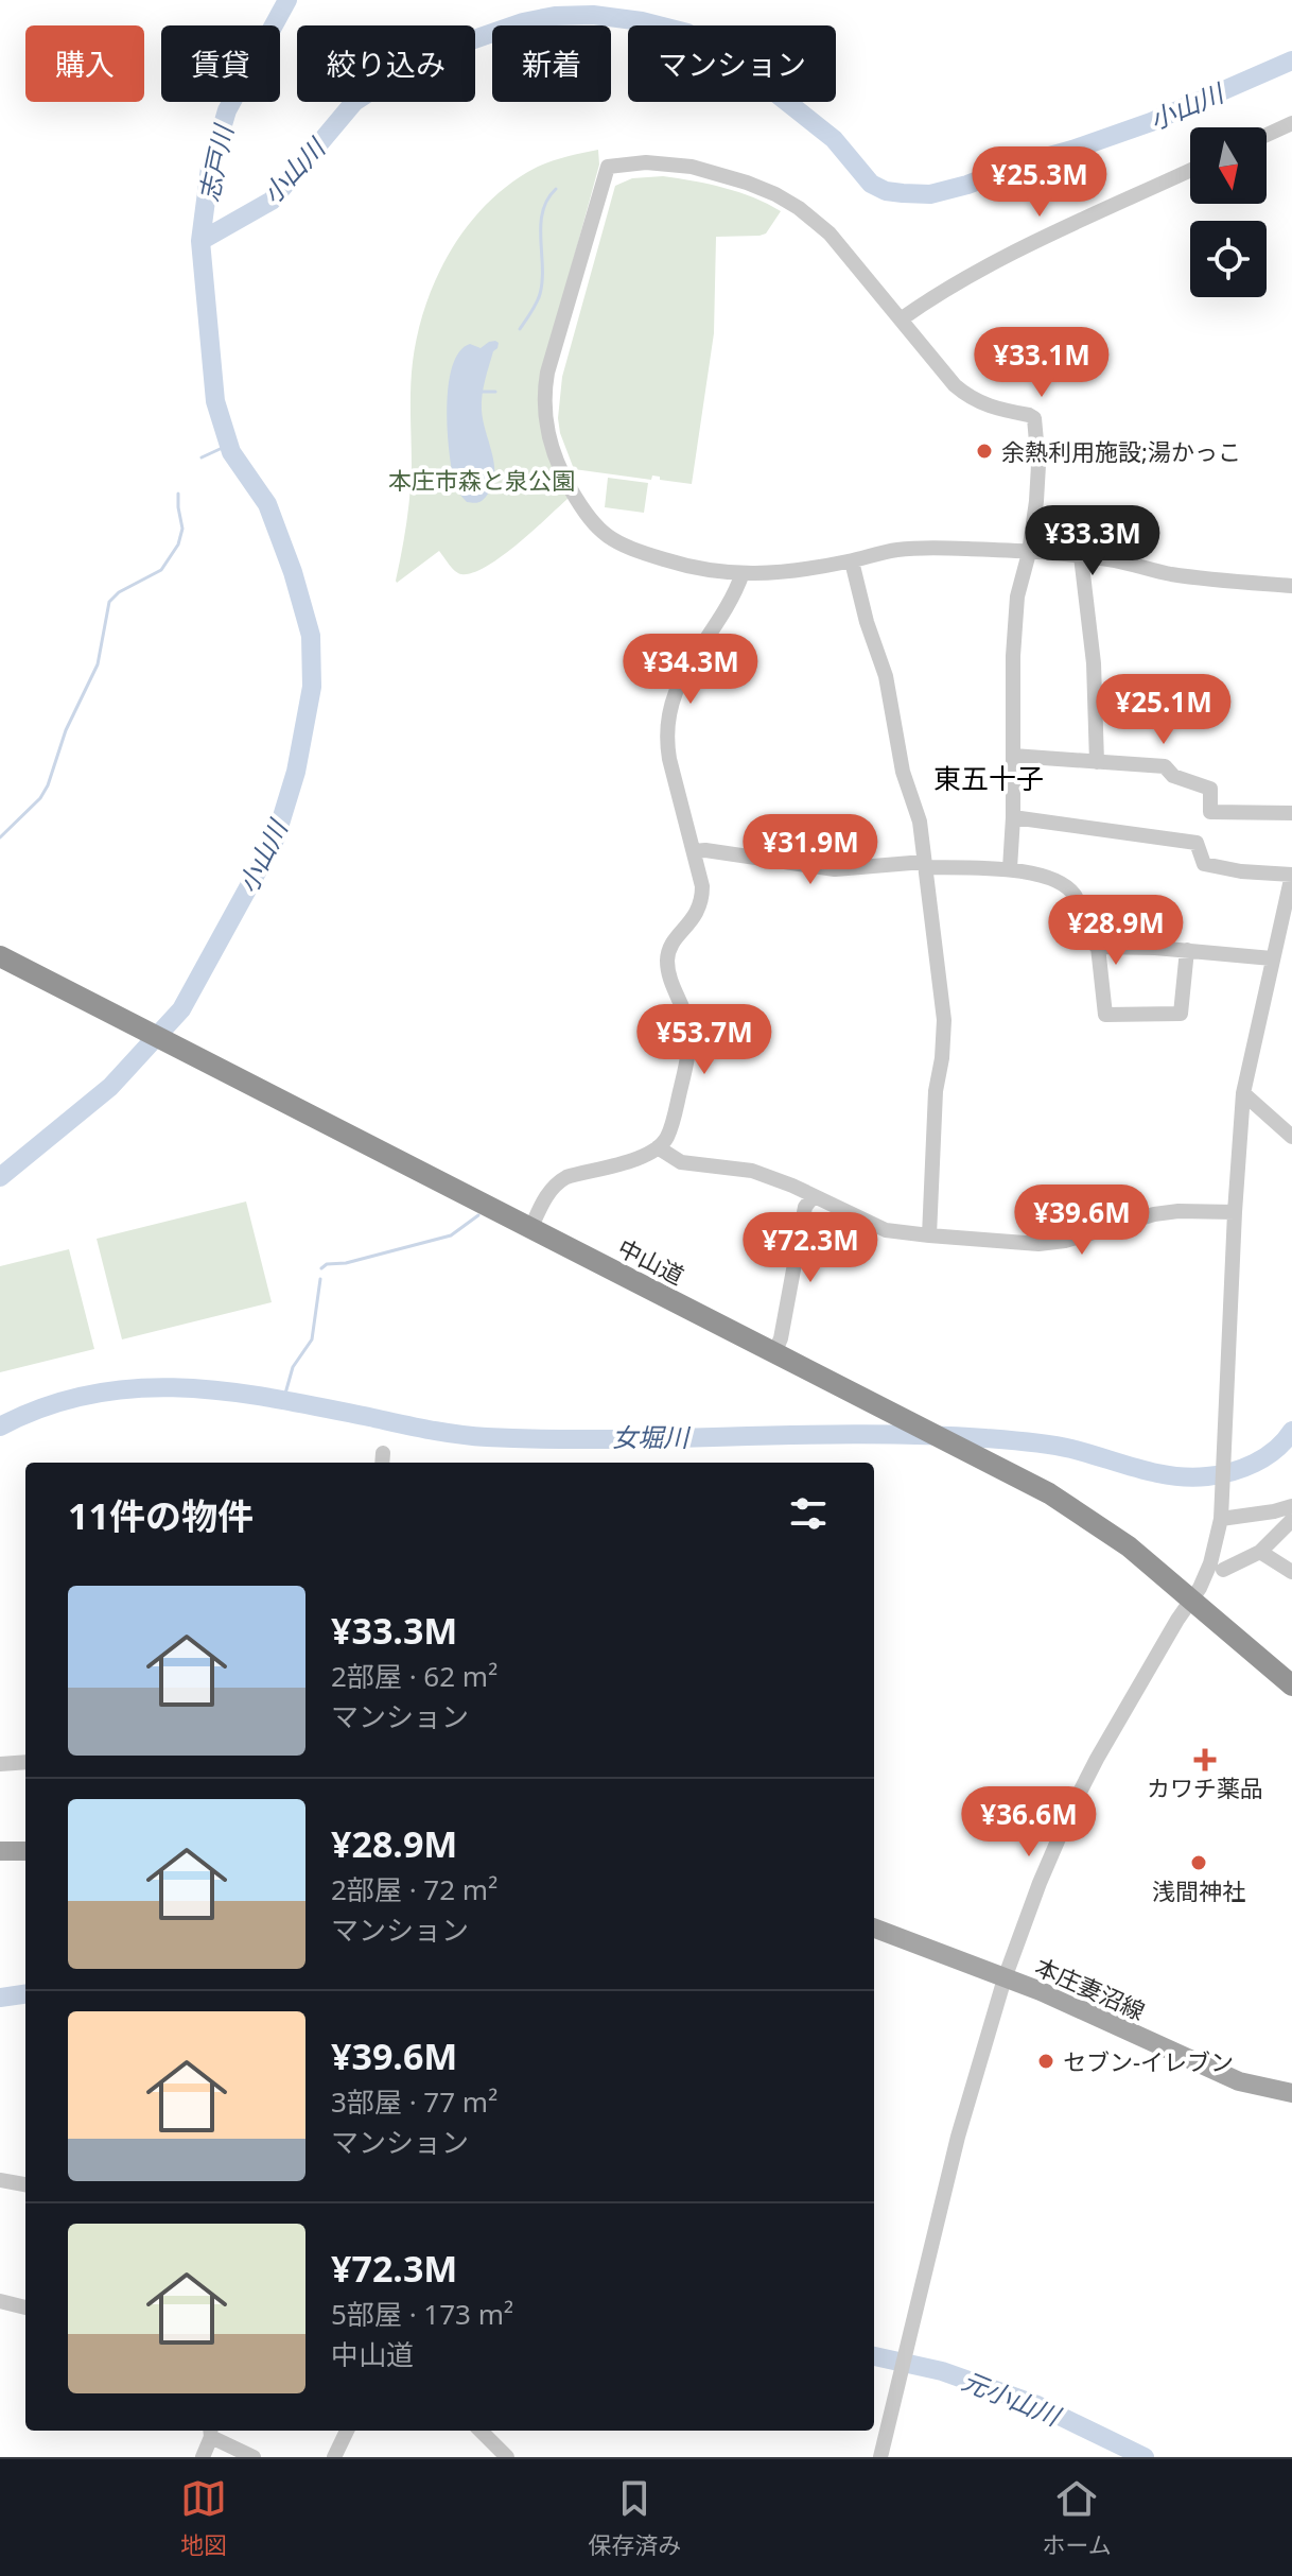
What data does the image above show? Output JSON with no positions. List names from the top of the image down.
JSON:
{
  "streets": {
    "highway": ["中山道"],
    "main road": ["本庄妻沼線"]
  },
  "districts": ["東五十子"],
  "water": [
    "小山川",
    "志戸川",
    "女堀川",
    "元小山川"
  ],
  "parks": ["本庄市森と泉公園"],
  "places": {
    "other": ["余熱利用施設;湯かっこ", "浅間神社", "セブン-イレブン"],
    "health": ["カワチ薬品"]
  },
  "north": "bottom",
  "page": {
    "chip": [
      "購入",
      "賃貸",
      "絞り込み",
      "新着",
      "マンション"
    ],
    "price": [
      "¥25.3M",
      "¥33.1M",
      "¥33.3M",
      "¥34.3M",
      "¥25.1M",
      "¥31.9M",
      "¥28.9M",
      "¥53.7M",
      "¥39.6M",
      "¥72.3M",
      "¥36.6M"
    ],
    "heading": "11件の物件",
    "list": [
      {
        "name": "¥33.3M",
        "note": "2部屋 · 62 m² · マンション"
      },
      {
        "name": "¥28.9M",
        "note": "2部屋 · 72 m² · マンション"
      },
      {
        "name": "¥39.6M",
        "note": "3部屋 · 77 m² · マンション"
      },
      {
        "name": "¥72.3M",
        "note": "5部屋 · 173 m² · 中山道"
      }
    ],
    "tabs": ["地図", "保存済み", "ホーム"]
  }
}
